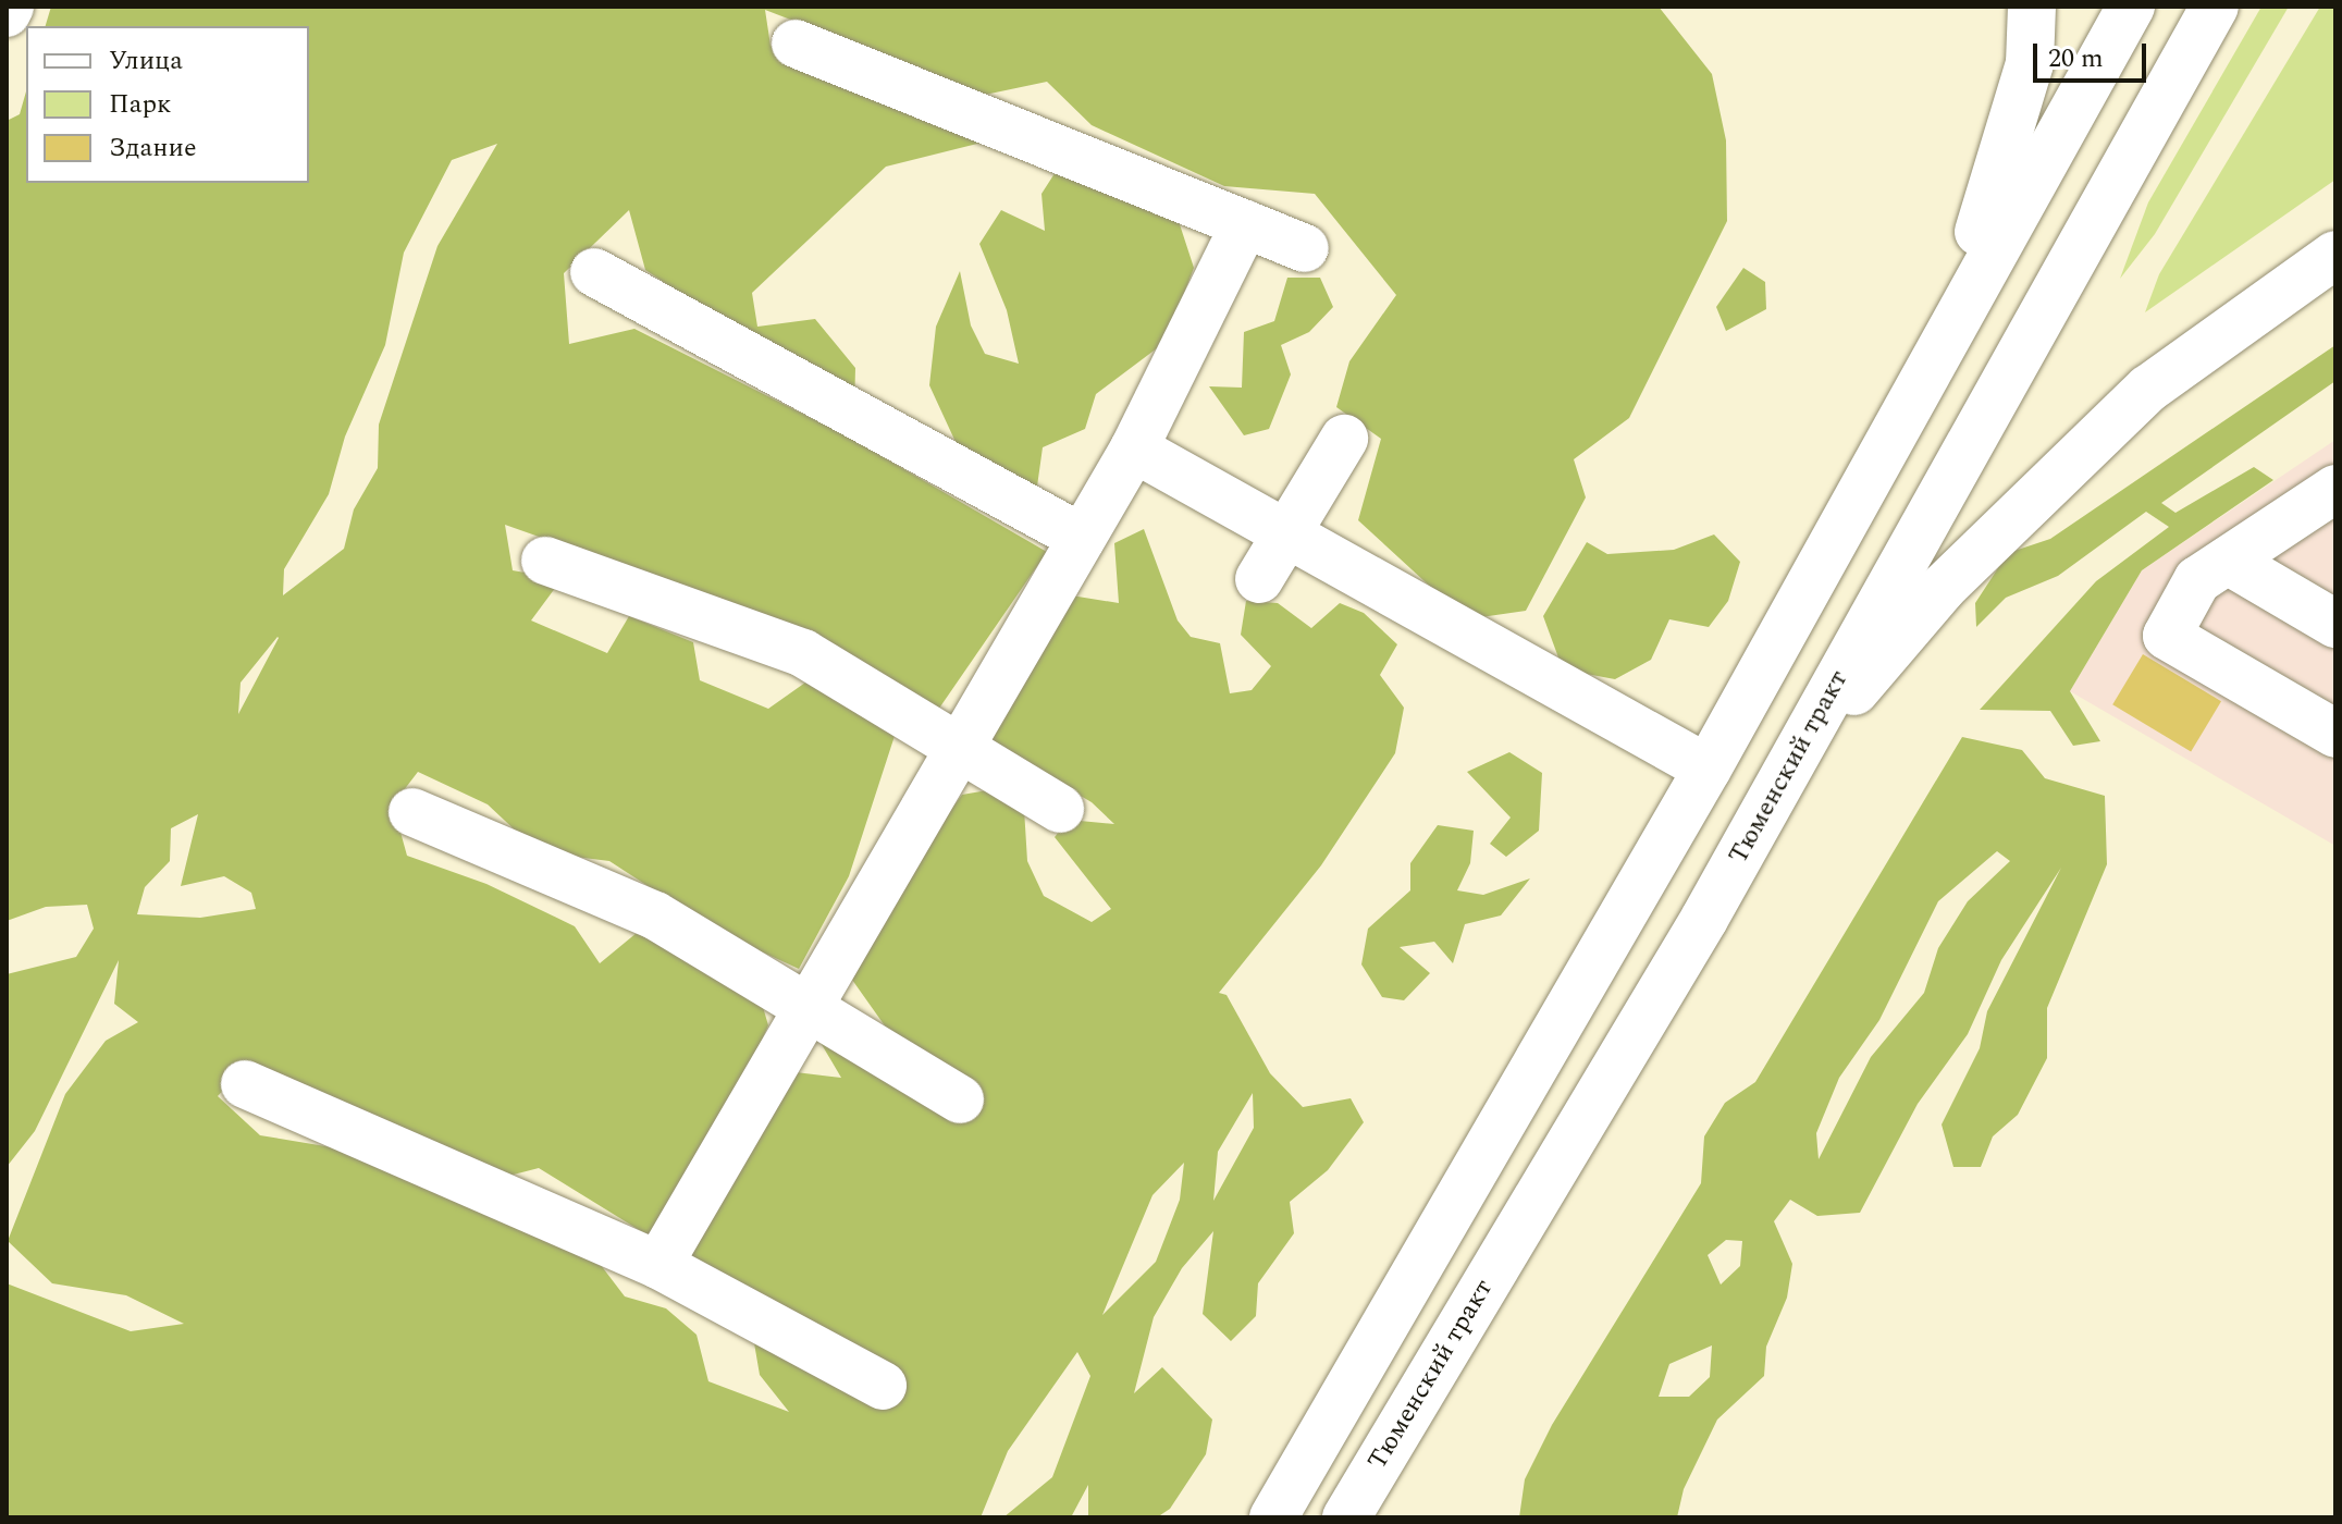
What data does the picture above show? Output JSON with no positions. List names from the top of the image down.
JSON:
{
  "streets": {
    "main road": ["Тюменский тракт"]
  },
  "legend": ["Улица", "Парк", "Здание"],
  "scale_bar": "20 m"
}
